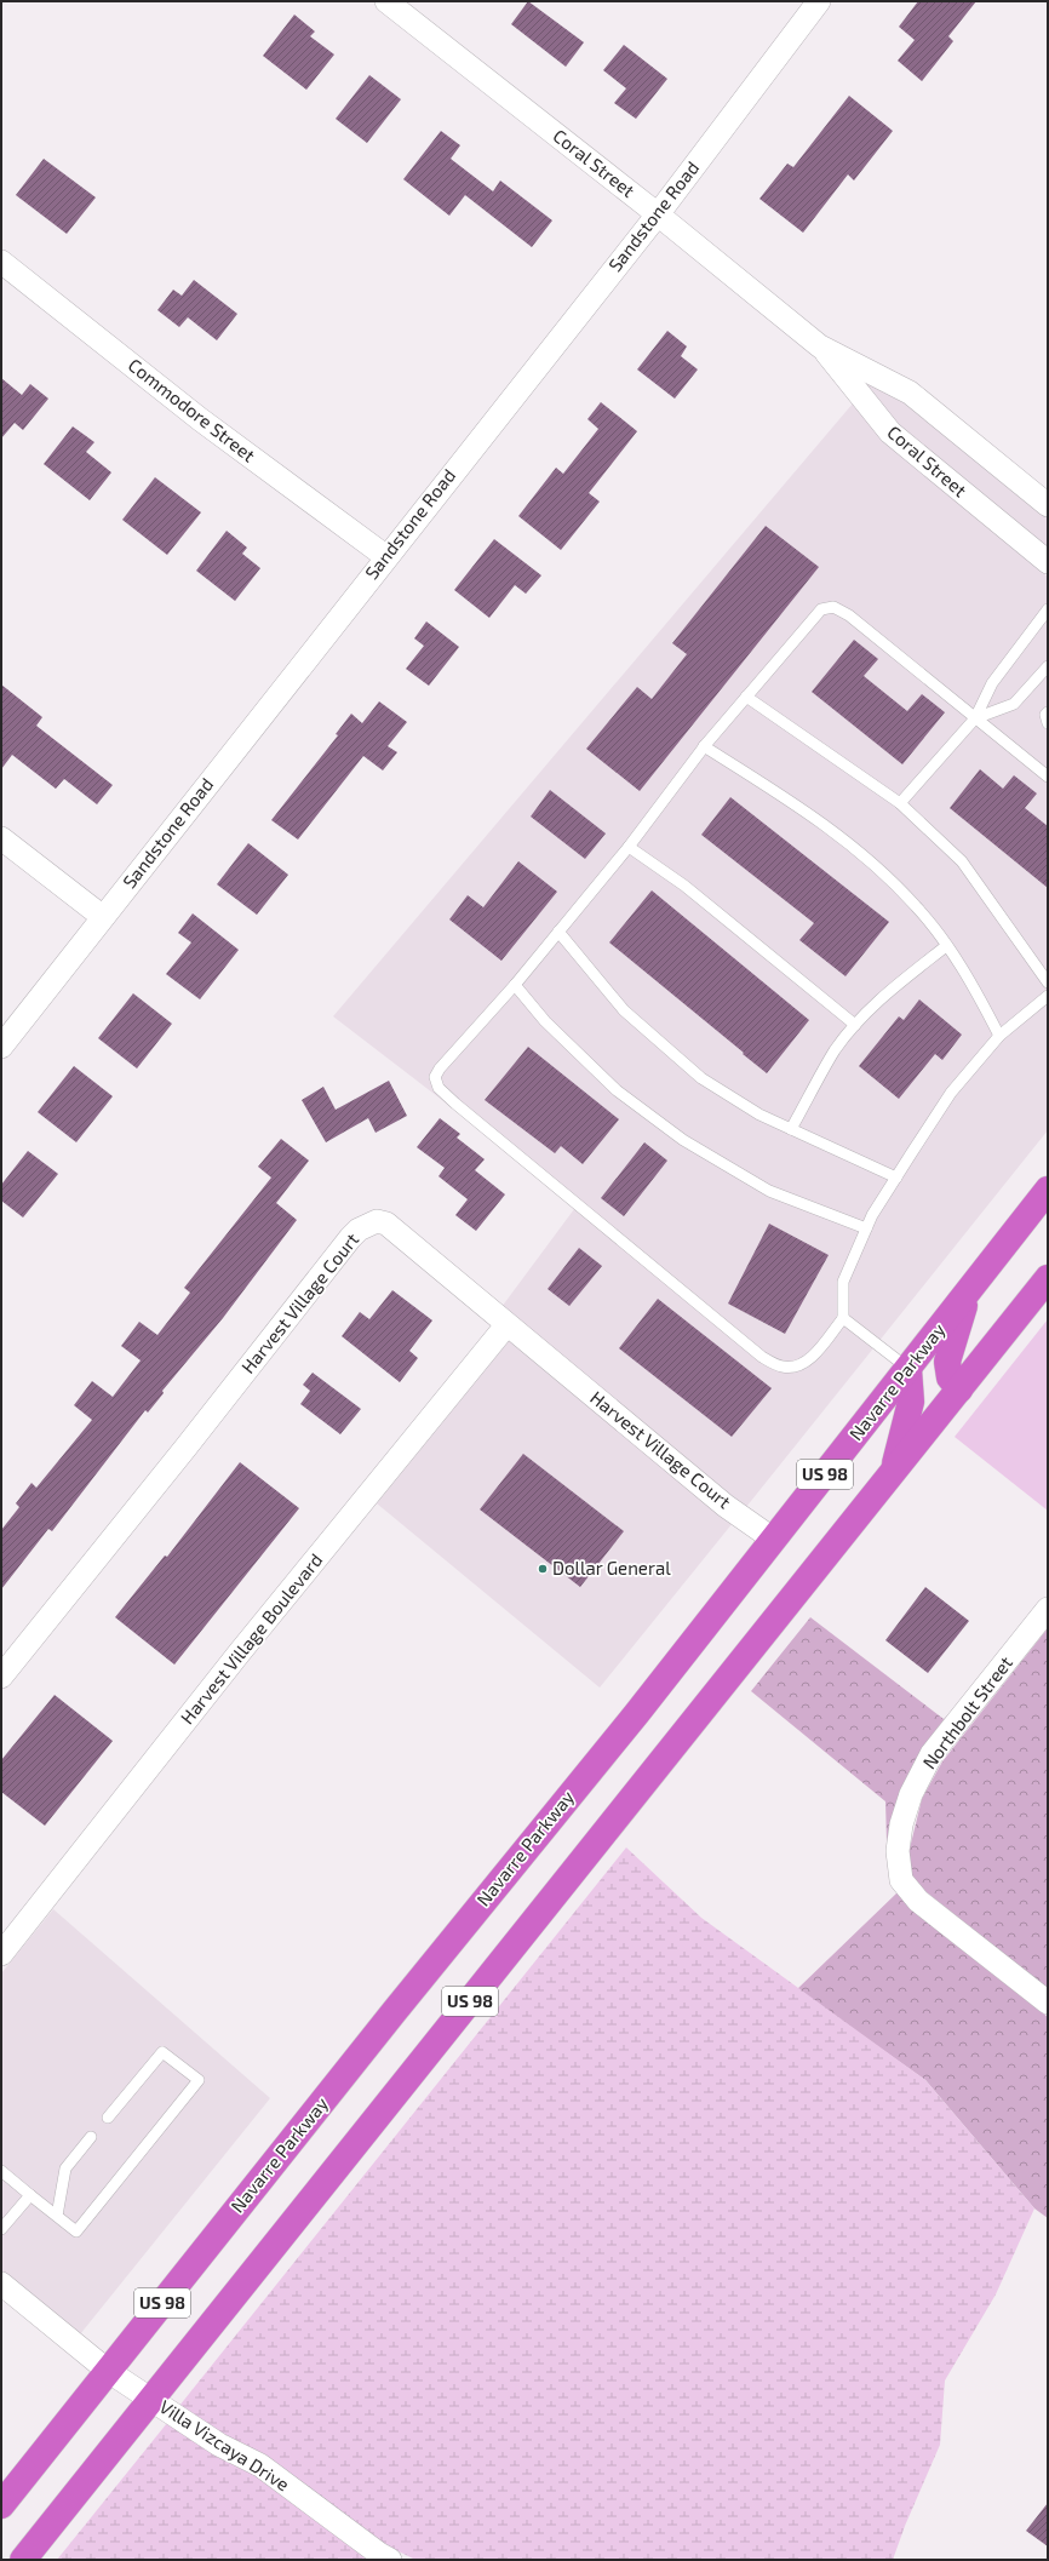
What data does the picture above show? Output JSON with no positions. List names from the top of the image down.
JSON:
{
  "streets": {
    "highway": ["Navarre Parkway", "US 98"],
    "street": [
      "Coral Street",
      "Sandstone Road",
      "Commodore Street",
      "Harvest Village Court",
      "Harvest Village Boulevard",
      "Northbolt Street",
      "Villa Vizcaya Drive"
    ]
  },
  "crossings": [
    ["Coral Street", "Sandstone Road"],
    ["Sandstone Road", "Commodore Street"],
    ["Harvest Village Court", "Navarre Parkway"],
    ["Harvest Village Court", "Harvest Village Boulevard"],
    ["US 98", "Villa Vizcaya Drive"]
  ],
  "places": ["Dollar General"]
}
